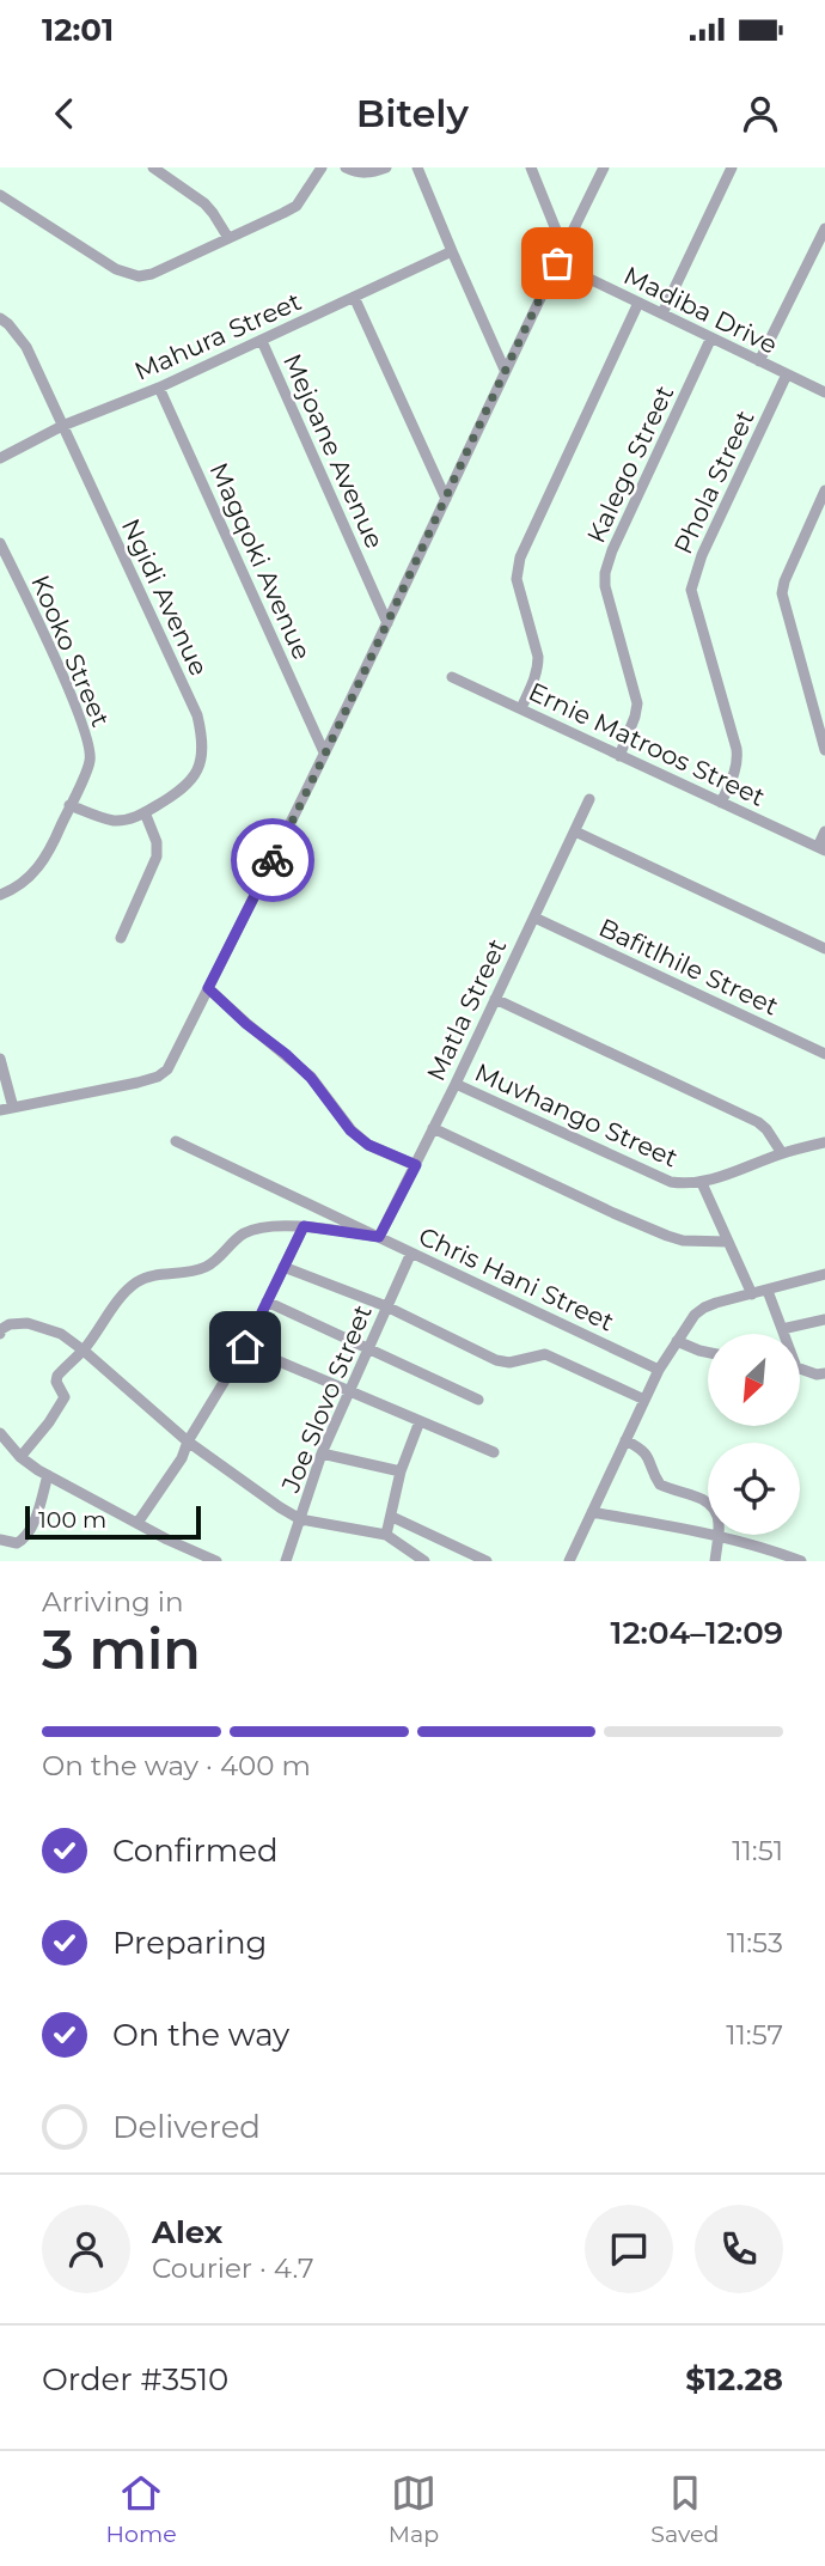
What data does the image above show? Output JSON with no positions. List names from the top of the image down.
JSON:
{
  "streets": {
    "street": [
      "Madiba Drive",
      "Mahura Street",
      "Mejoane Avenue",
      "Kalego Street",
      "Phola Street",
      "Magqoki Avenue",
      "Ngidi Avenue",
      "Kooko Street",
      "Ernie Matroos Street",
      "Bafitlhile Street",
      "Matla Street",
      "Muvhango Street",
      "Chris Hani Street",
      "Joe Slovo Street"
    ]
  },
  "crossings": [
    ["Madiba Drive", "Kalego Street"],
    ["Madiba Drive", "Phola Street"],
    ["Mahura Street", "Mejoane Avenue"],
    ["Mahura Street", "Magqoki Avenue"],
    ["Mahura Street", "Ngidi Avenue"],
    ["Kalego Street", "Ernie Matroos Street"],
    ["Phola Street", "Ernie Matroos Street"],
    ["Ngidi Avenue", "Kooko Street"],
    ["Bafitlhile Street", "Matla Street"],
    ["Matla Street", "Muvhango Street"],
    ["Matla Street", "Chris Hani Street"],
    ["Chris Hani Street", "Joe Slovo Street"]
  ],
  "scale_bar": "100 m",
  "north": "bottom left",
  "page": {
    "status": "12:01",
    "header": "Bitely",
    "scale": "100 m",
    "heading": ["3 min", "Arriving in", "12:04–12:09"],
    "panel": [
      "Alex",
      "Courier · 4.7",
      "Order #3510",
      "$12.28"
    ],
    "bar": "On the way · 400 m",
    "list": [
      ["Confirmed", "11:51"],
      ["Preparing", "11:53"],
      ["On the way", "11:57"],
      "Delivered"
    ],
    "tabs": ["Home", "Map", "Saved"]
  }
}
